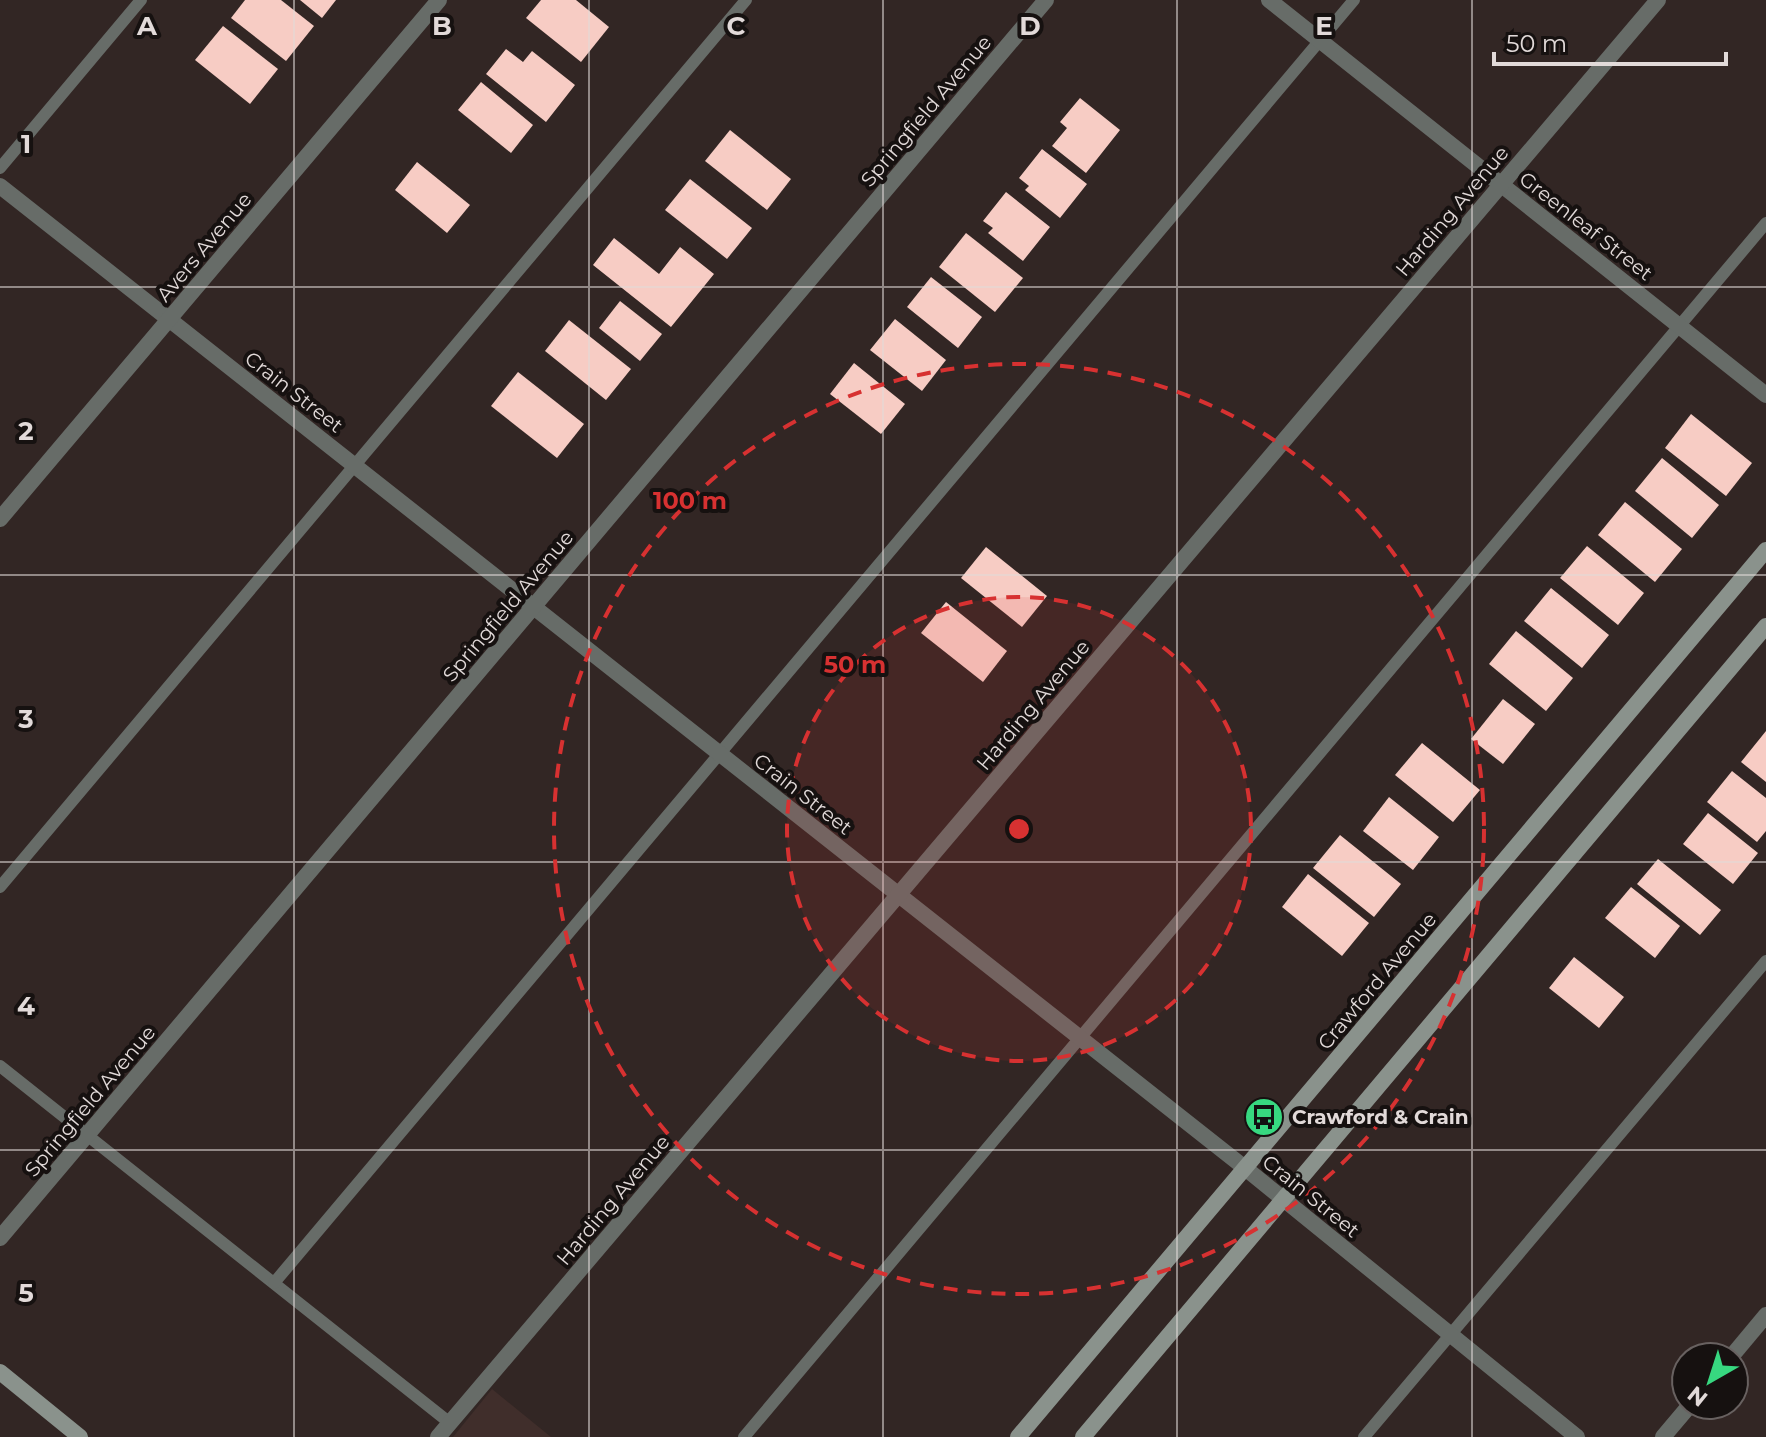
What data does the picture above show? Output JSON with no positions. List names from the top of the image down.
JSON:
{
  "streets": {
    "main road": ["Crawford Avenue"],
    "street": [
      "Springfield Avenue",
      "Harding Avenue",
      "Greenleaf Street",
      "Avers Avenue",
      "Crain Street"
    ]
  },
  "crossings": [
    ["Springfield Avenue", "Crain Street"],
    ["Harding Avenue", "Greenleaf Street"],
    ["Harding Avenue", "Crain Street"],
    ["Avers Avenue", "Crain Street"],
    ["Crain Street", "Crawford Avenue"]
  ],
  "places": {
    "bus stop": ["Crawford & Crain"]
  },
  "scale_bar": "50 m",
  "north": "bottom left",
  "grid": {
    "columns": [
      "A",
      "B",
      "C",
      "D",
      "E"
    ],
    "rows": [
      "1",
      "2",
      "3",
      "4",
      "5"
    ]
  },
  "rings": ["100 m", "50 m"]
}
